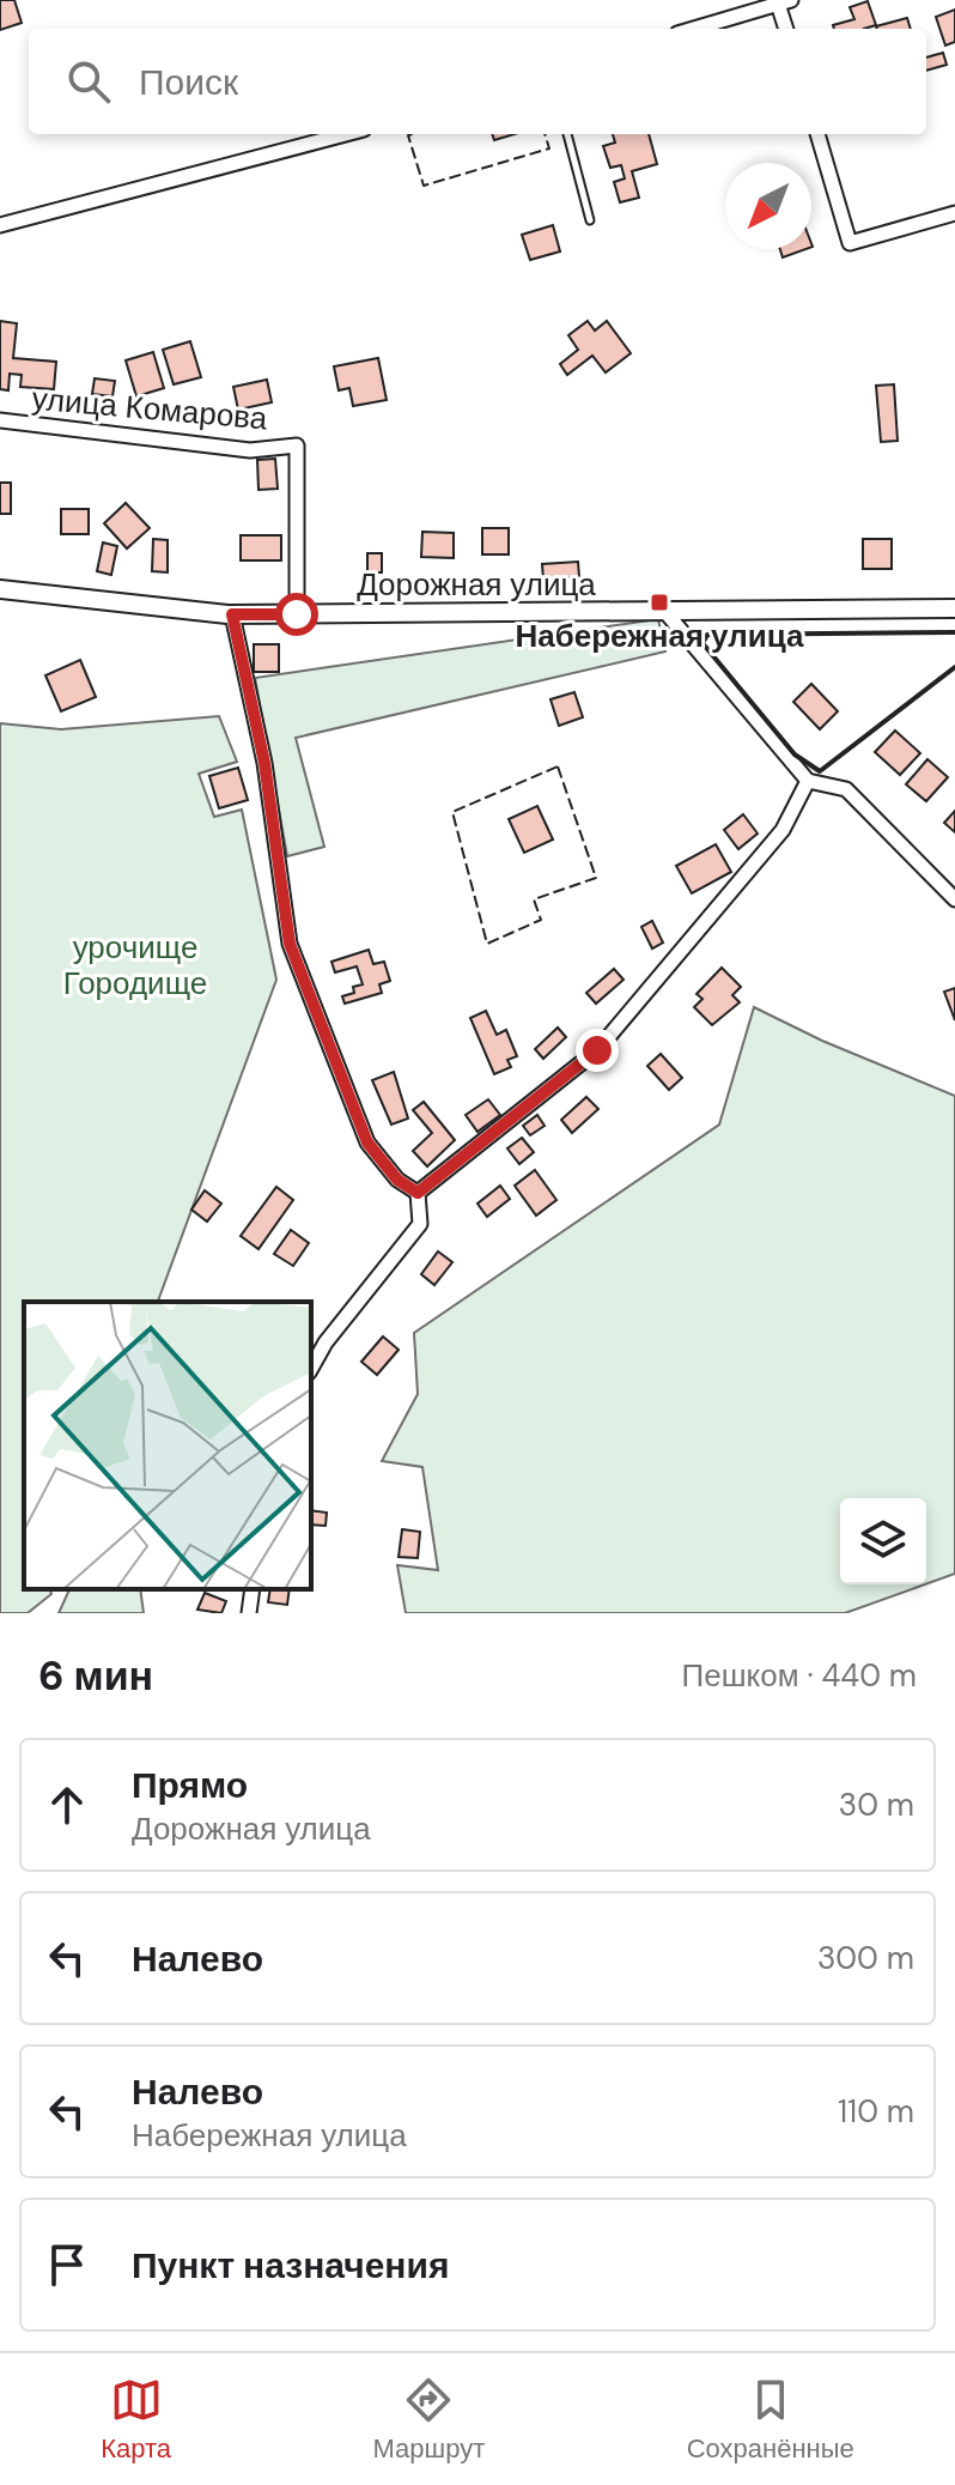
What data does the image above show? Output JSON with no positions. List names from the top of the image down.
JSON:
{
  "streets": {
    "street": ["улица Комарова", "Дорожная улица"]
  },
  "crossings": [
    ["улица Комарова", "Дорожная улица"]
  ],
  "parks": ["урочище Городище"],
  "places": {
    "transit": ["Набережная улица"]
  },
  "north": "bottom left",
  "page": {
    "search": "Поиск",
    "heading": ["6 мин", "Пешком · 440 m"],
    "list": [
      ["Прямо", "Дорожная улица", "30 m"],
      ["Налево", "300 m"],
      ["Налево", "Набережная улица", "110 m"],
      "Пункт назначения"
    ],
    "nav": ["Карта", "Маршрут", "Сохранённые"]
  }
}
